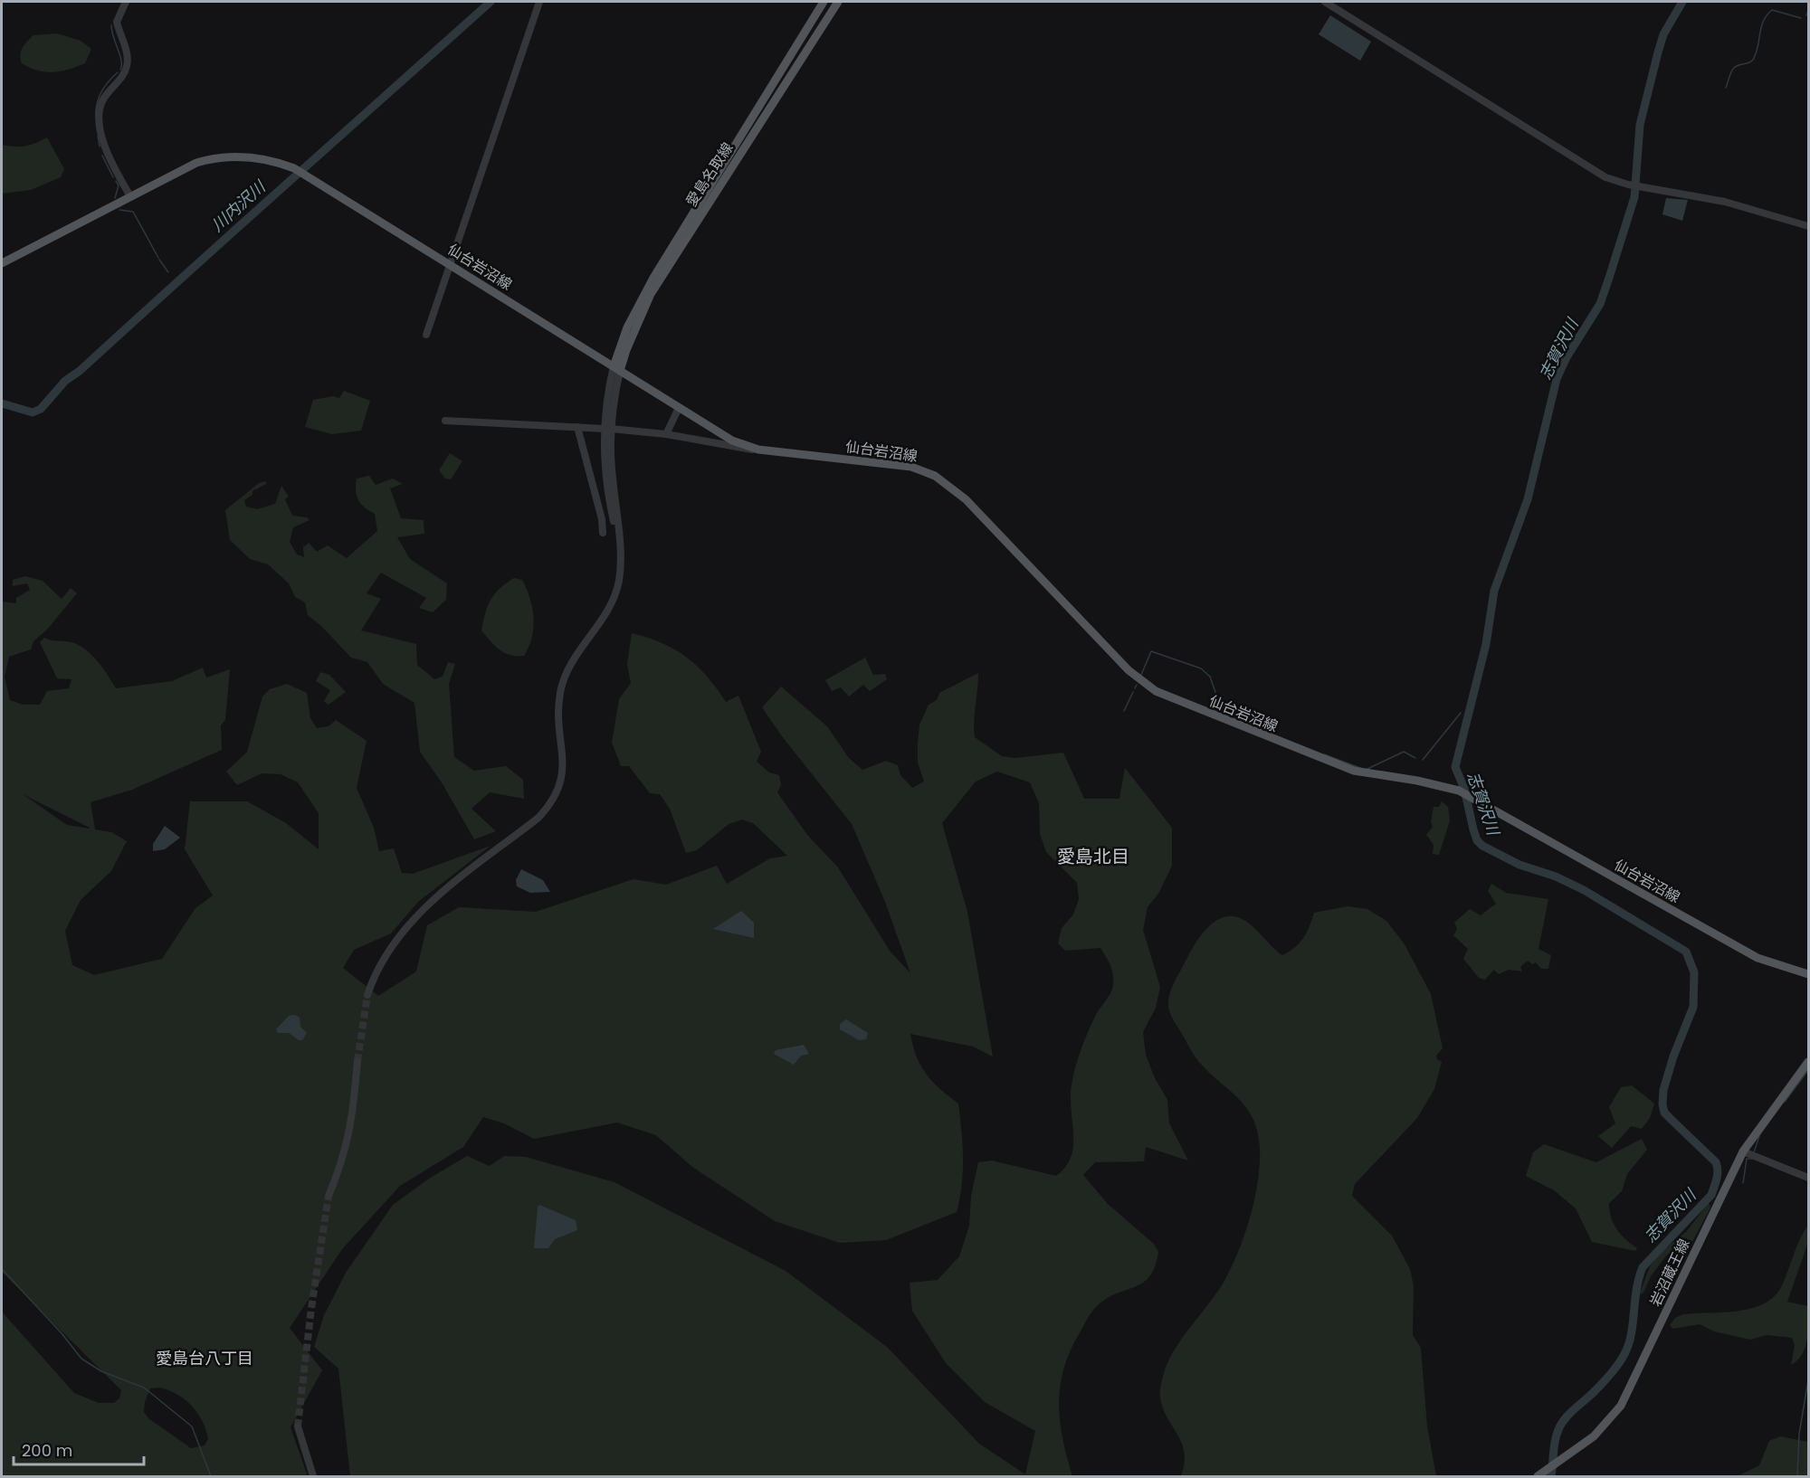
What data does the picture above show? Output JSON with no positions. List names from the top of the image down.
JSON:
{
  "streets": {
    "main road": ["愛島名取線", "仙台岩沼線", "岩沼蔵王線"]
  },
  "crossings": [
    ["愛島名取線", "仙台岩沼線"]
  ],
  "districts": ["愛島北目", "愛島台八丁目"],
  "water": ["川内沢川", "志賀沢川"],
  "scale_bar": "200 m"
}
